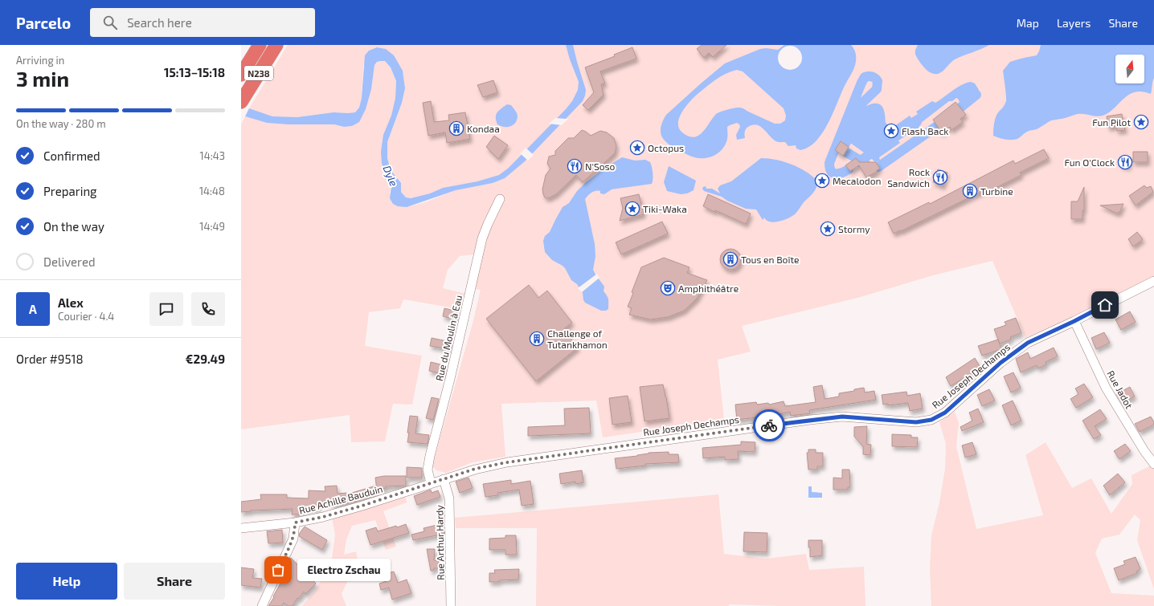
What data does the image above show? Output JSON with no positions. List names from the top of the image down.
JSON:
{
  "streets": {
    "highway": ["N238"],
    "street": [
      "Rue du Moulin à Eau",
      "Rue Joseph Dechamps",
      "Rue Jadot",
      "Rue Achille Bauduin",
      "Rue Arthur Hardy"
    ]
  },
  "crossings": [
    ["Rue du Moulin à Eau", "Rue Achille Bauduin"],
    ["Rue Joseph Dechamps", "Rue Jadot"],
    ["Rue Joseph Dechamps", "Rue Achille Bauduin"],
    ["Rue Joseph Dechamps", "Rue Arthur Hardy"],
    ["Rue Achille Bauduin", "Rue Arthur Hardy"]
  ],
  "water": ["Dyle"],
  "places": {
    "place": [
      "Fun Pilot",
      "Flash Back",
      "Octopus",
      "Mecalodon",
      "Tiki-Waka",
      "Stormy"
    ],
    "building": [
      "Kondaa",
      "Turbine",
      "Tous en Boîte",
      "Challenge of Tutankhamon"
    ],
    "restaurant": ["Fun O'Clock", "N'Soso", "Rock Sandwich"],
    "theatre": ["Amphithéâtre"],
    "other": ["Electro Zschau"]
  },
  "north": "top",
  "page": {
    "header": "Parcelo",
    "search": "Search here",
    "nav": ["Map", "Layers", "Share"],
    "heading": ["3 min", "Arriving in", "15:13–15:18"],
    "panel": [
      "Alex",
      "Courier · 4.4",
      "Order #9518",
      "€29.49"
    ],
    "bar": "On the way · 280 m",
    "list": [
      ["Confirmed", "14:43"],
      ["Preparing", "14:48"],
      ["On the way", "14:49"],
      "Delivered"
    ],
    "round": "A",
    "buttons": ["Help", "Share"],
    "bubble": "Electro Zschau"
  }
}
